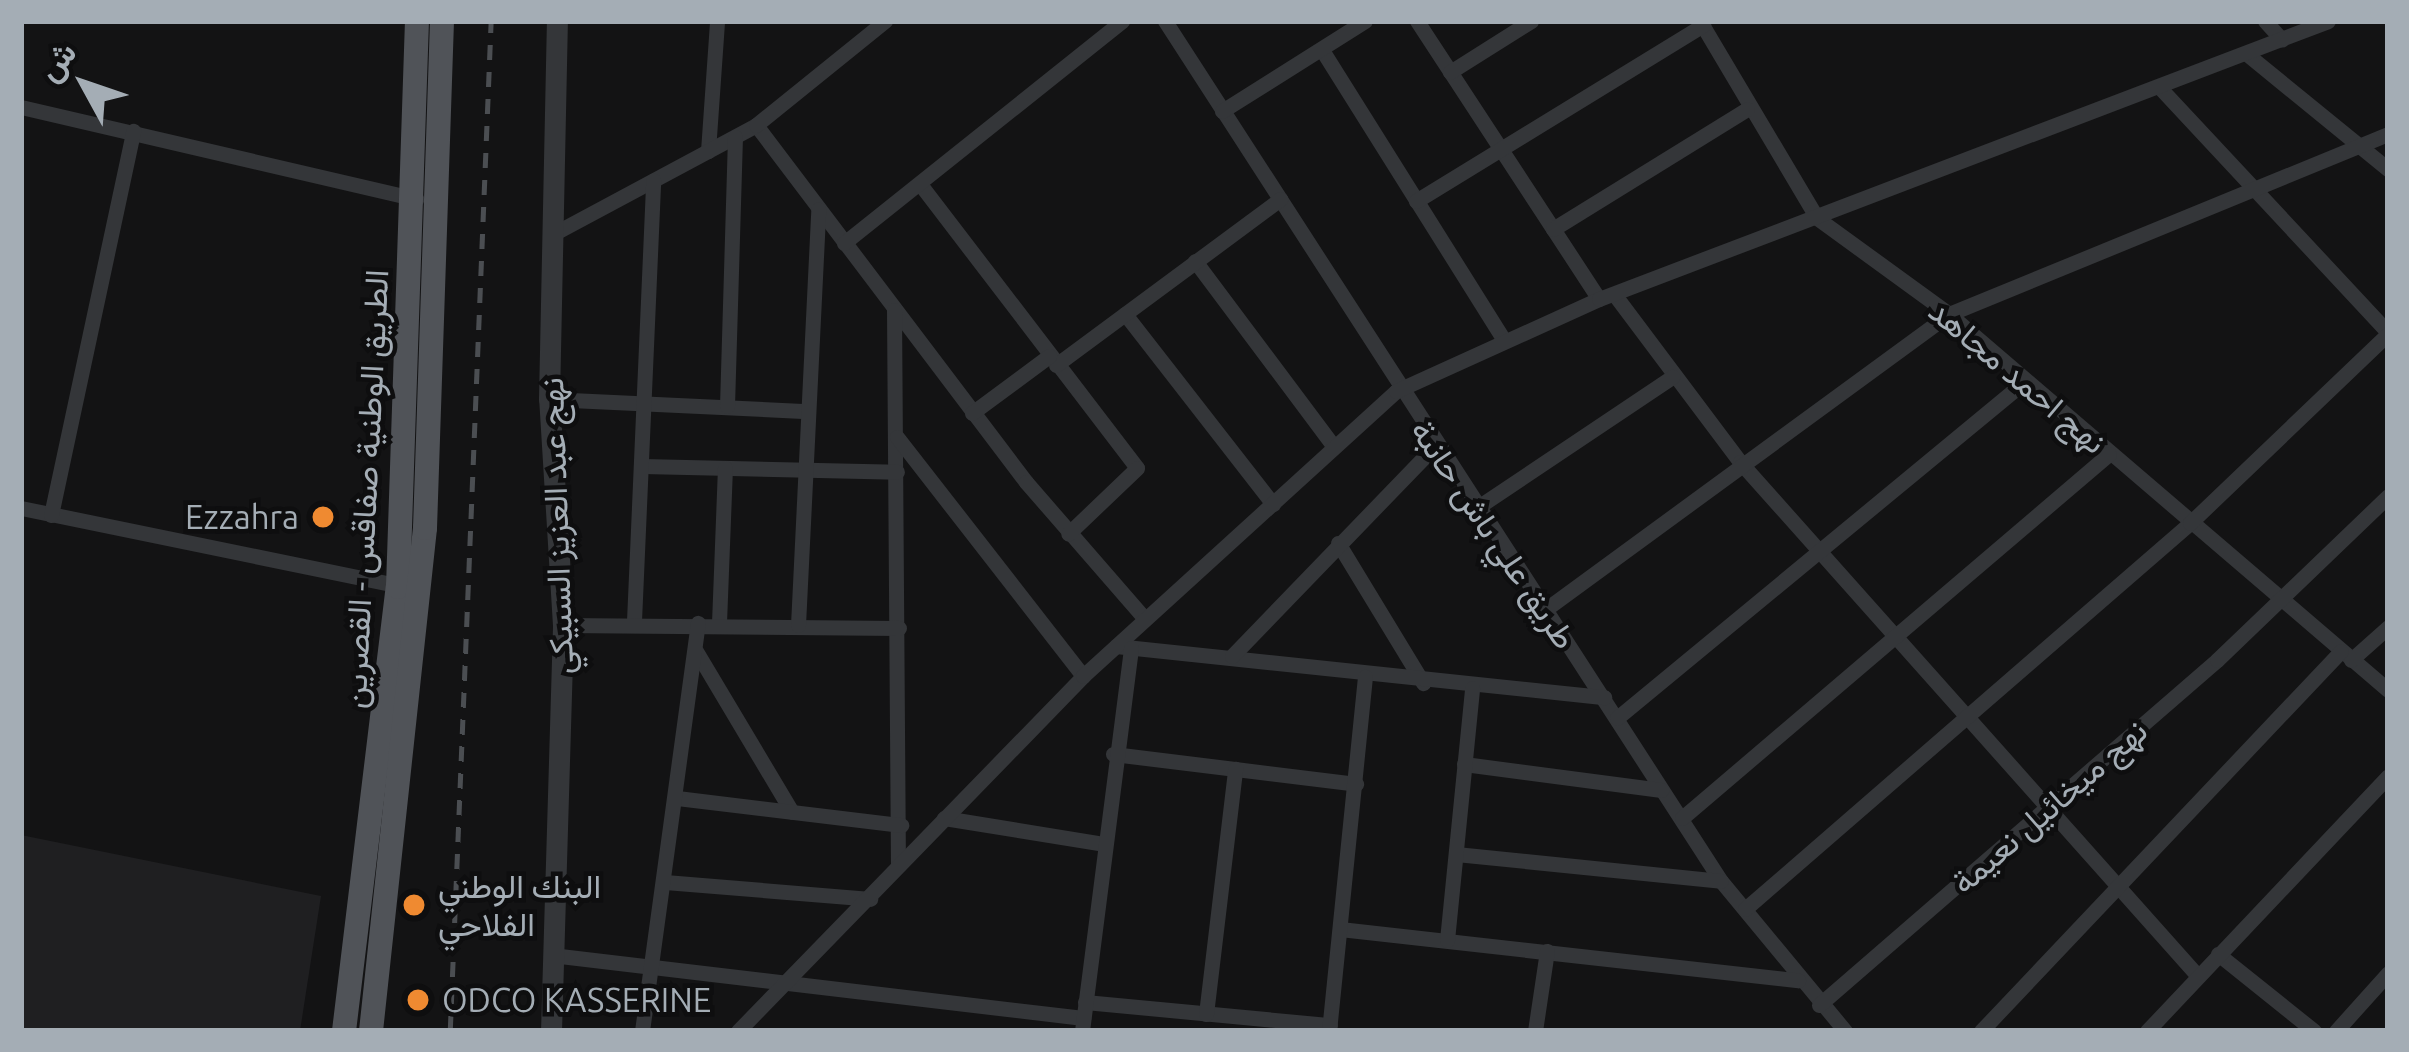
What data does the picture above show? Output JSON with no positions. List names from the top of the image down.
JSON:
{
  "streets": {
    "main road": ["الطريق الوطنية صفاقس - القصرين"],
    "street": [
      "نهج احمد مجاهد",
      "نهج عبد العزيز السبيكي",
      "طريق علي باش حانبة",
      "نهج ميخائيل نعيمة"
    ]
  },
  "crossings": [
    ["نهج احمد مجاهد", "نهج ميخائيل نعيمة"],
    ["طريق علي باش حانبة", "نهج ميخائيل نعيمة"]
  ],
  "places": ["Ezzahra", "البنك الوطني الفلاحي", "ODCO KASSERINE"],
  "north": "top left"
}
